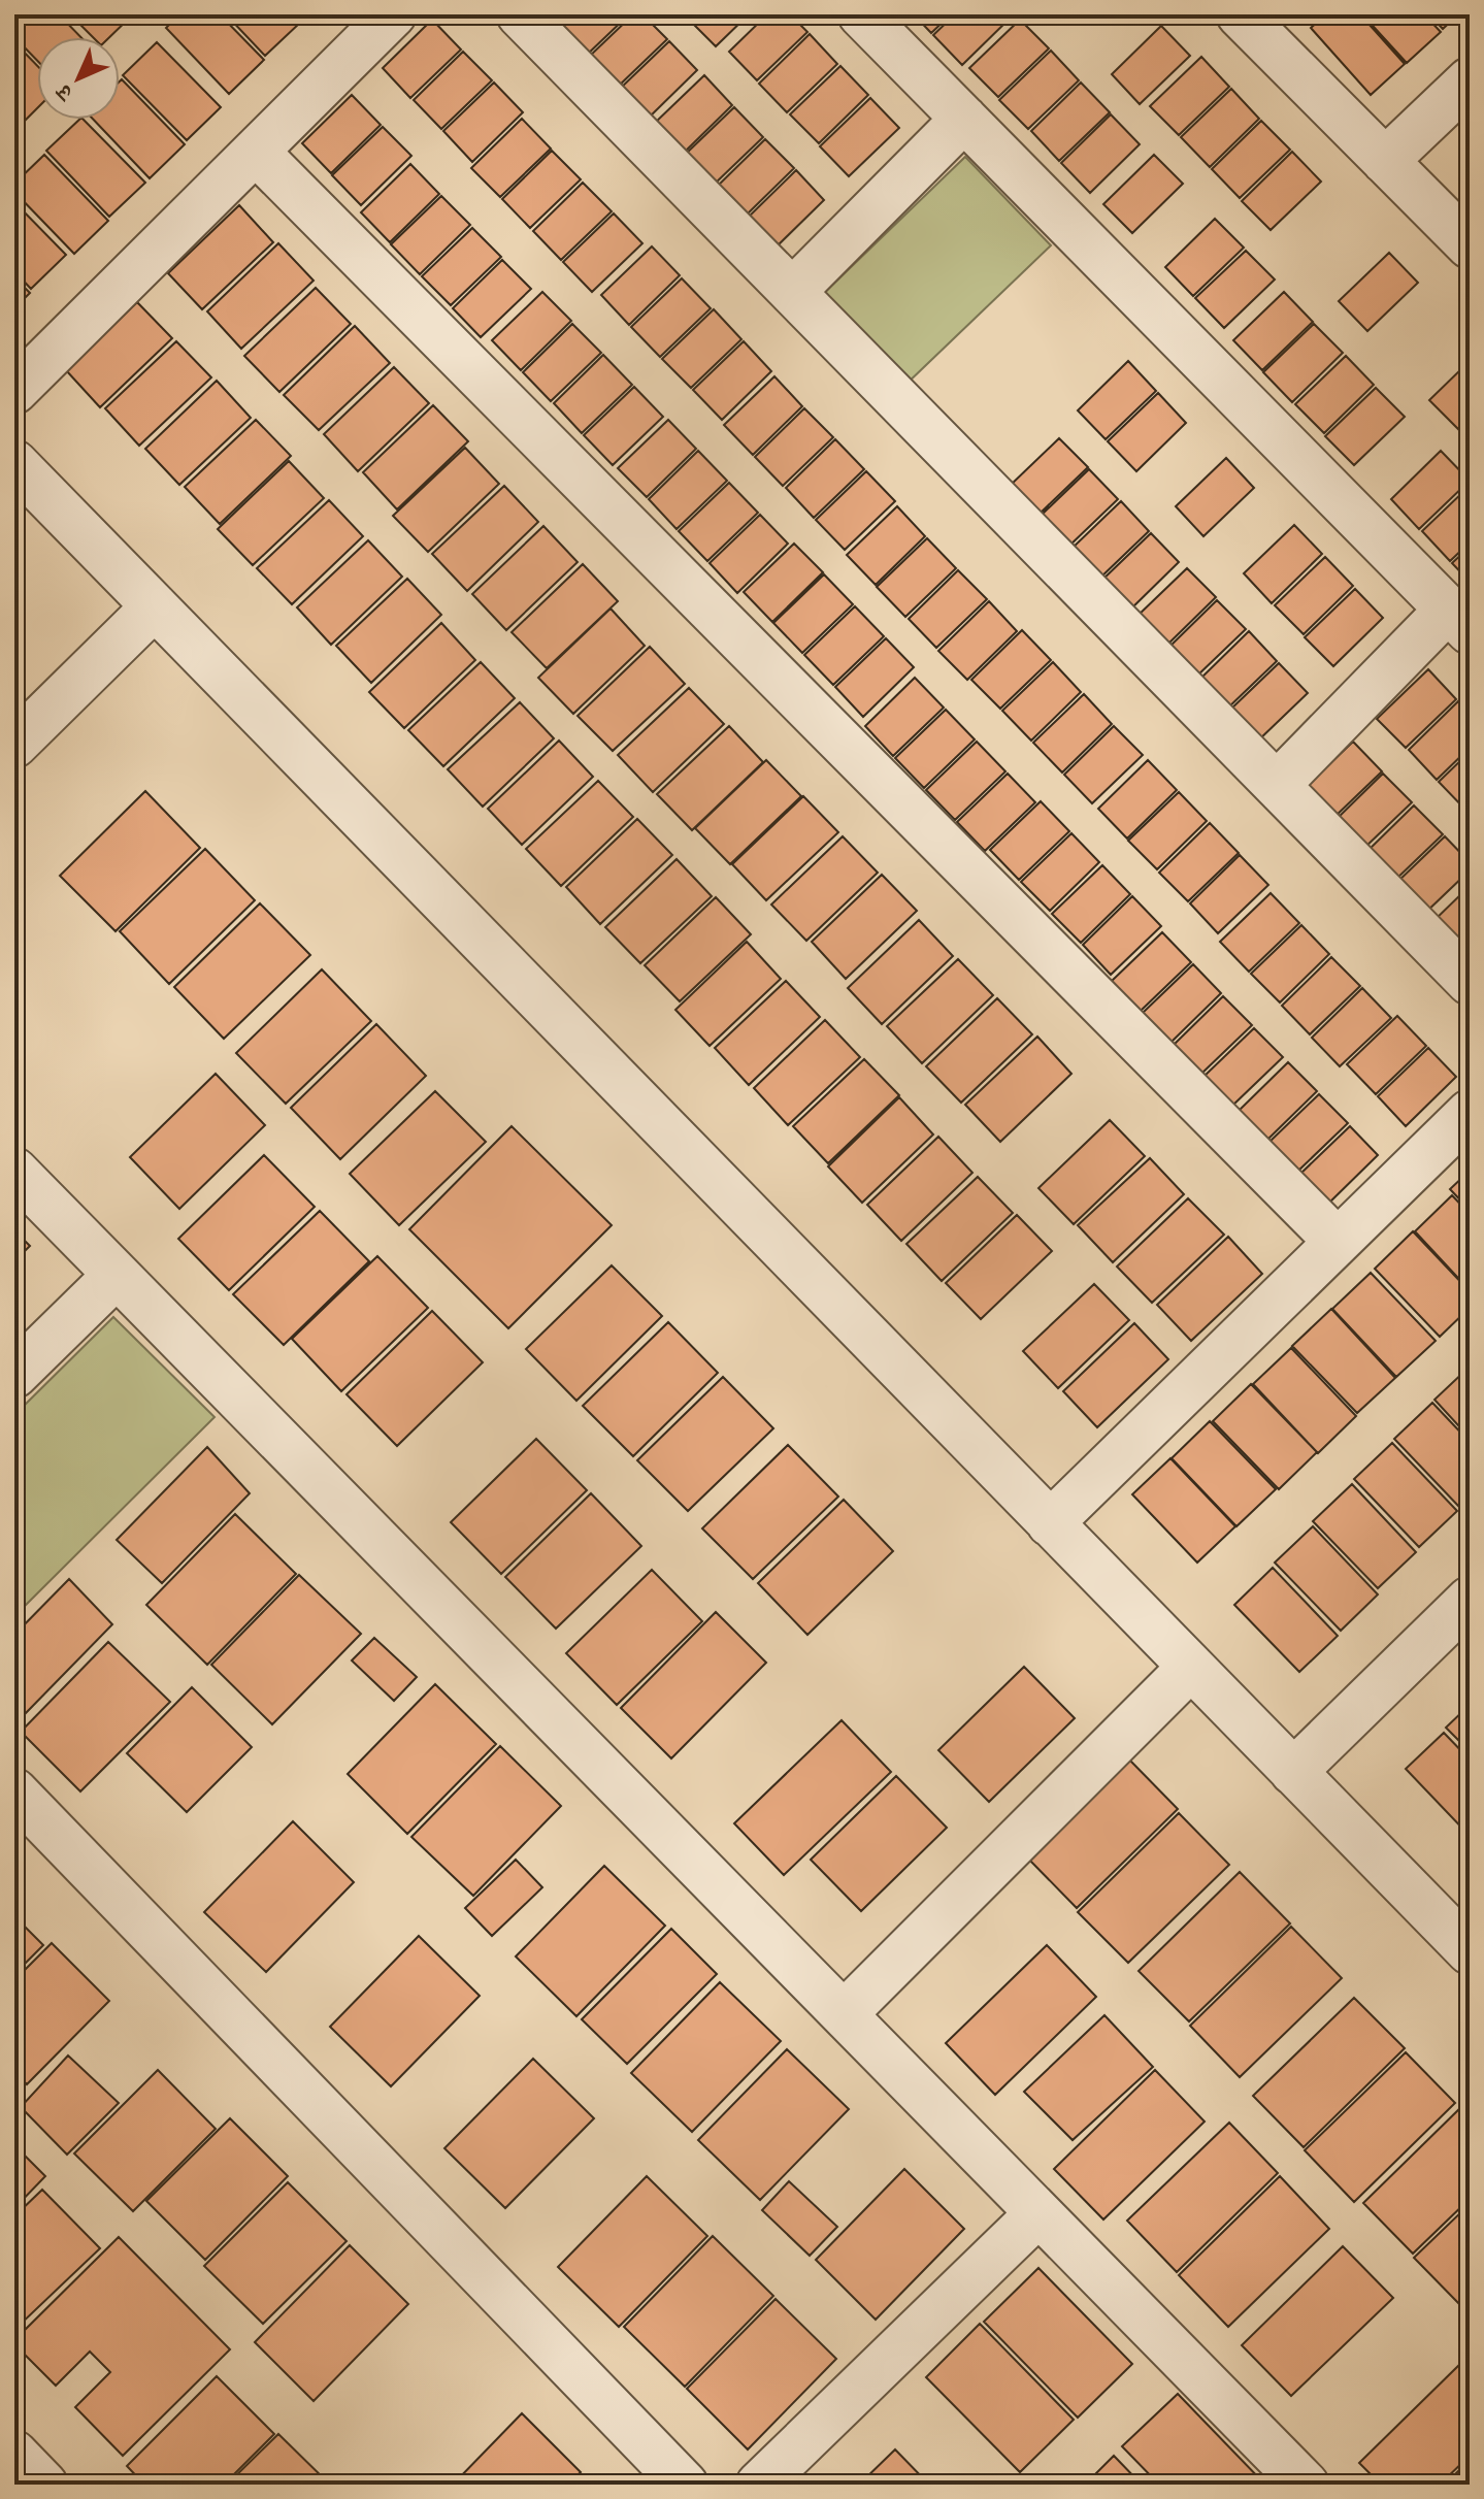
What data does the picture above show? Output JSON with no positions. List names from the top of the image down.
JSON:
{
  "north": "bottom left"
}
